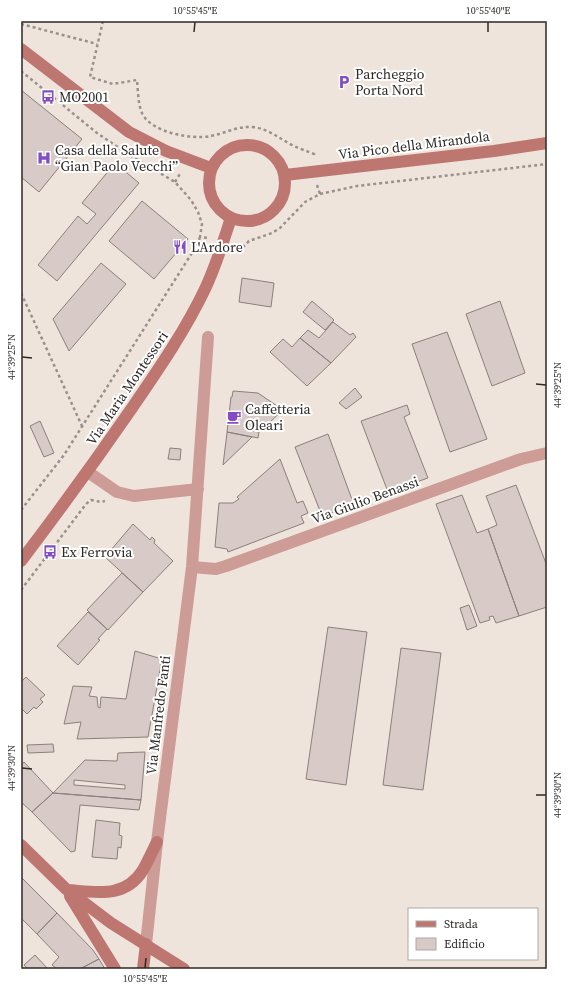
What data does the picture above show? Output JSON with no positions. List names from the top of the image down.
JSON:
{
  "streets": {
    "street": [
      "Via Pico della Mirandola",
      "Via Maria Montessori",
      "Via Giulio Benassi",
      "Via Manfredo Fanti"
    ]
  },
  "crossings": [
    ["Via Pico della Mirandola", "Via Maria Montessori"],
    ["Via Giulio Benassi", "Via Manfredo Fanti"]
  ],
  "places": {
    "parking": ["Parcheggio Porta Nord"],
    "bus stop": ["MO2001", "Ex Ferrovia"],
    "hospital": ["Casa della Salute “Gian Paolo Vecchi”"],
    "restaurant": ["L'Ardore"],
    "cafe": ["Caffetteria Oleari"]
  },
  "legend": ["Strada", "Edificio"],
  "coordinates": [
    "10°55'45\"E",
    "10°55'40\"E",
    "44°39'25\"N",
    "44°39'30\"N"
  ]
}
